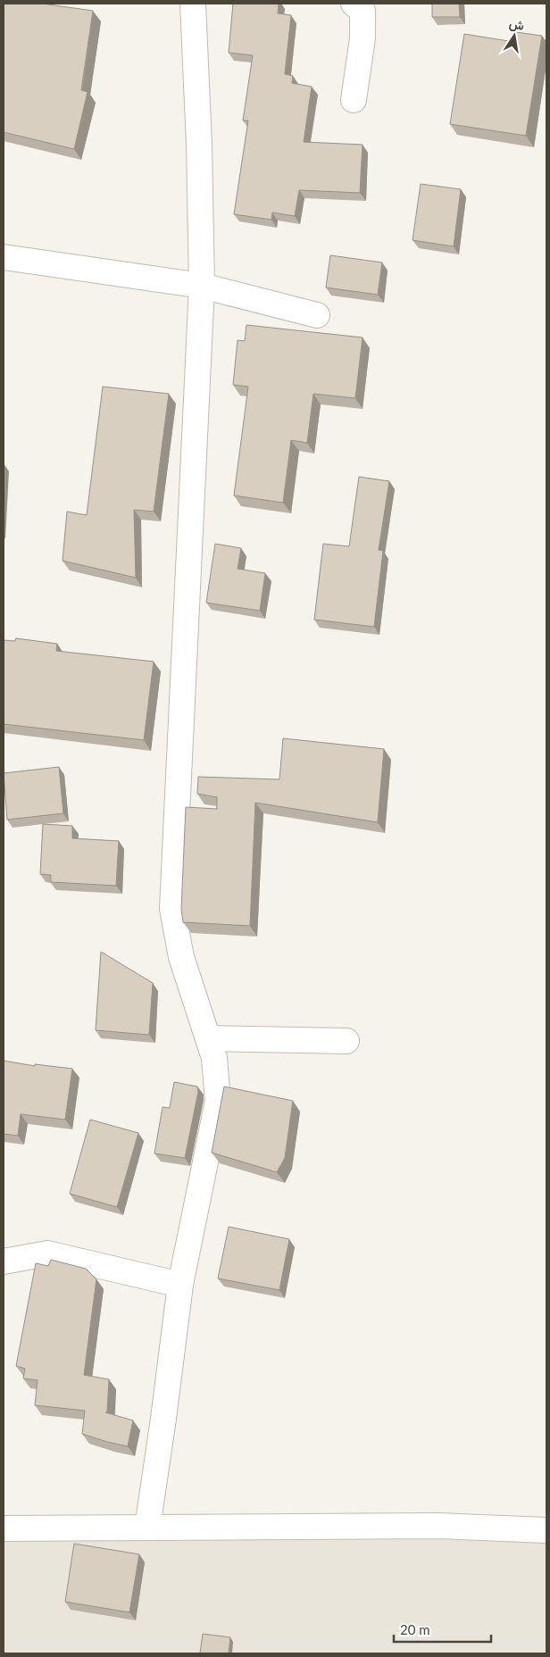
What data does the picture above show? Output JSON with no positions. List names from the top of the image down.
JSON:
{
  "scale_bar": "20 m",
  "north": "top"
}
